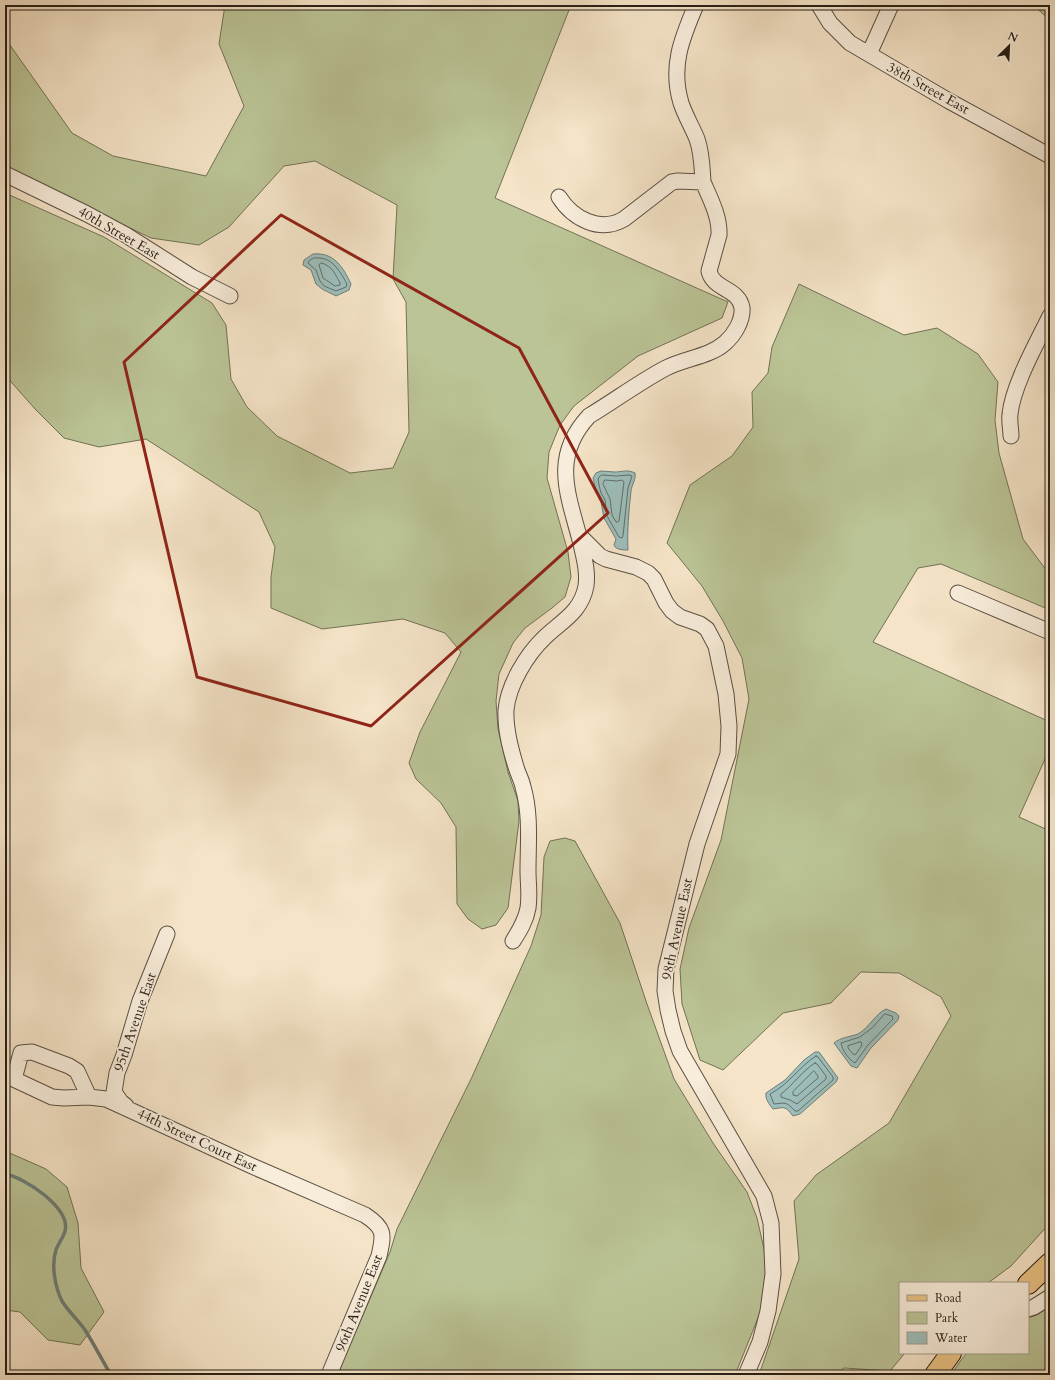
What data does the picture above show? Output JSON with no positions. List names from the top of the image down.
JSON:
{
  "streets": {
    "street": [
      "38th Street East",
      "40th Street East",
      "98th Avenue East",
      "95th Avenue East",
      "44th Street Court East",
      "96th Avenue East"
    ]
  },
  "crossings": [
    ["95th Avenue East", "44th Street Court East"],
    ["44th Street Court East", "96th Avenue East"]
  ],
  "legend": ["Road", "Park", "Water"],
  "north": "top right"
}
